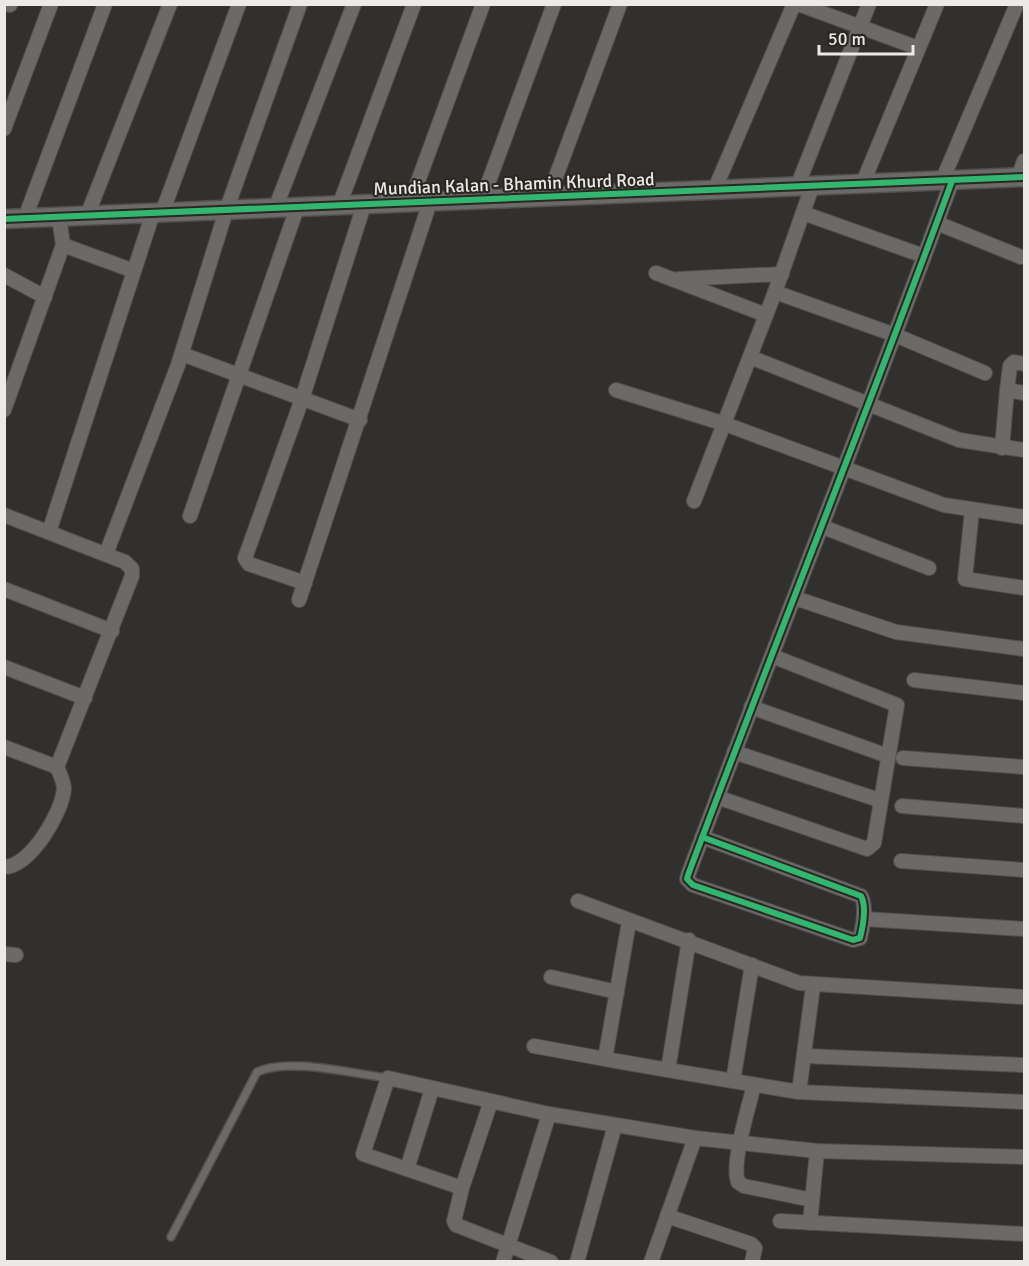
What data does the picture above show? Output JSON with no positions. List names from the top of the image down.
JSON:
{
  "streets": {
    "street": ["Mundian Kalan - Bhamin Khurd Road"]
  },
  "scale_bar": "50 m"
}
